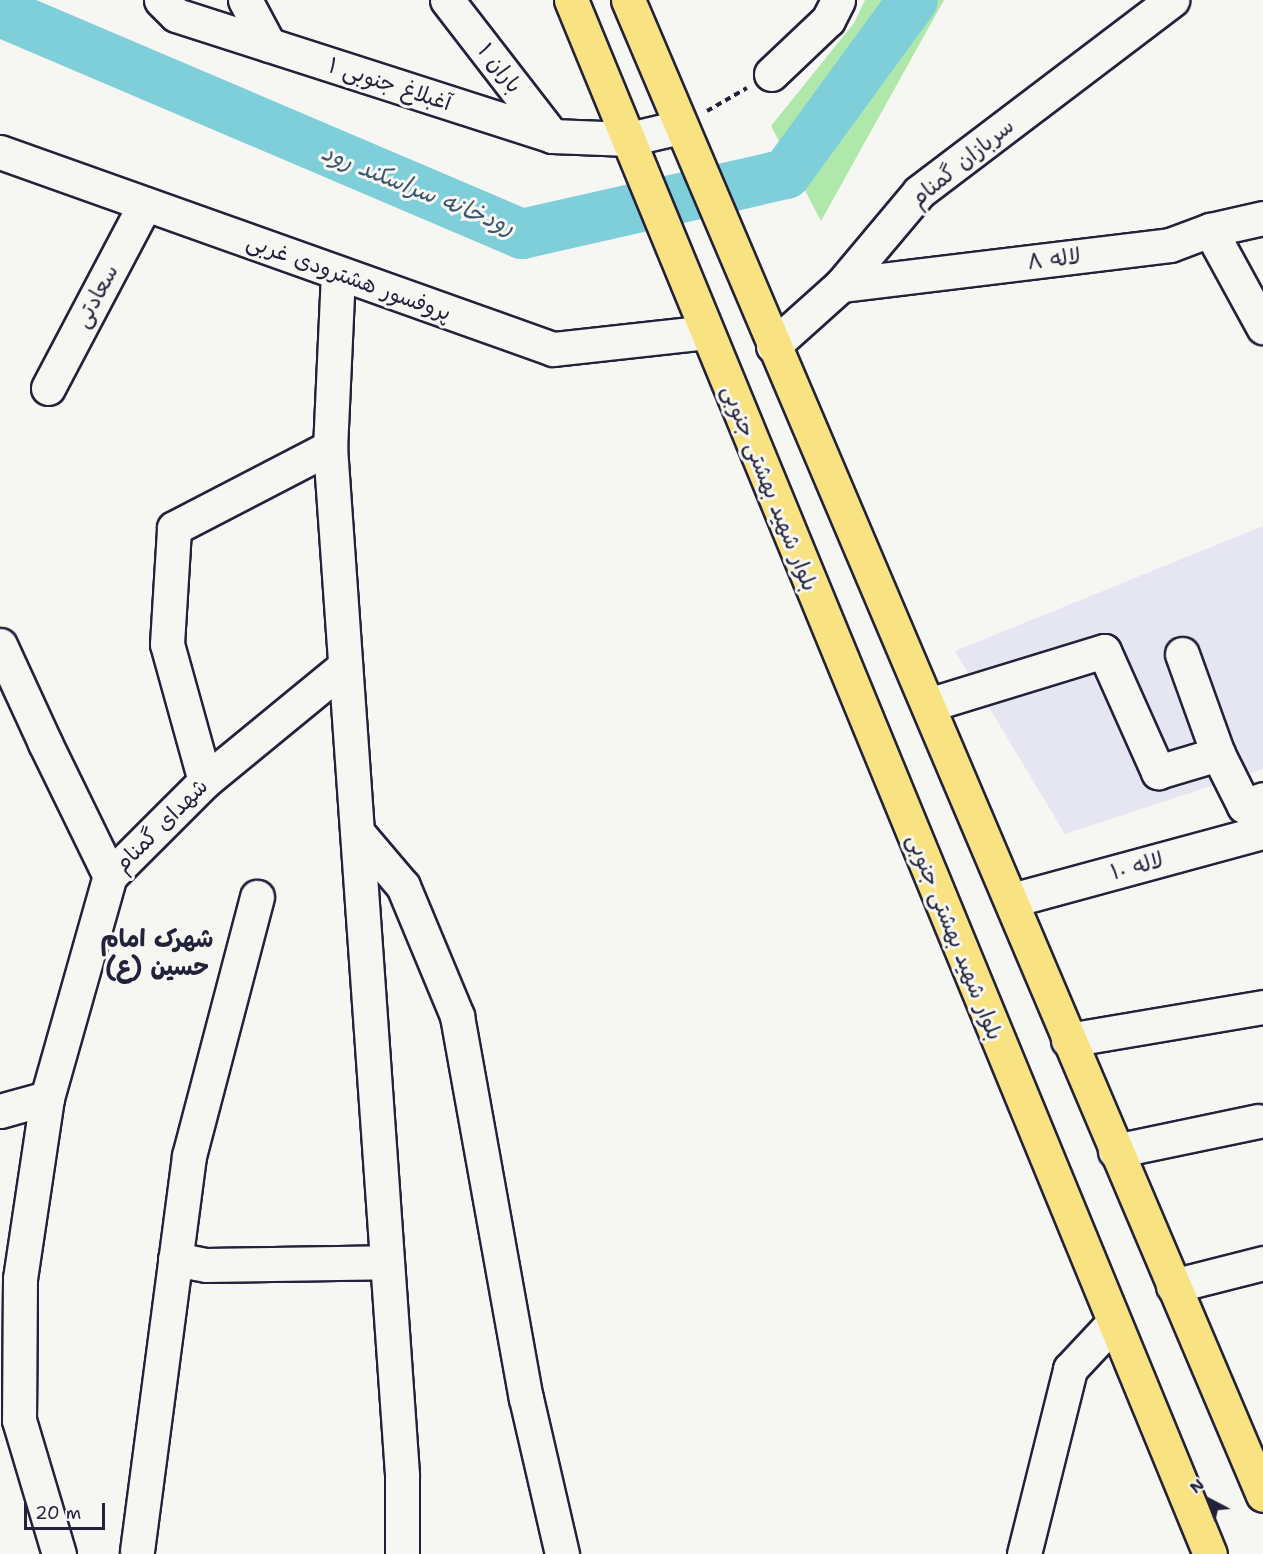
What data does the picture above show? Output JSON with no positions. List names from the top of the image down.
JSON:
{
  "streets": {
    "main road": ["بلوار شهید بهشتی جنوبی"],
    "street": [
      "باران ۱",
      "آغبلاغ جنوبی ۱",
      "سربازان گمنام",
      "لاله ۸",
      "پروفسور هشترودی غربی",
      "سعادتی",
      "شهدای گمنام",
      "لاله ۱۰"
    ]
  },
  "crossings": [
    ["باران ۱", "آغبلاغ جنوبی ۱"],
    ["آغبلاغ جنوبی ۱", "بلوار شهید بهشتی جنوبی"],
    ["سربازان گمنام", "لاله ۸"],
    ["پروفسور هشترودی غربی", "سعادتی"],
    ["پروفسور هشترودی غربی", "بلوار شهید بهشتی جنوبی"]
  ],
  "districts": ["شهرک امام حسین (ع)"],
  "water": ["رودخانه سراسکند رود"],
  "scale_bar": "20 m",
  "north": "top left"
}
